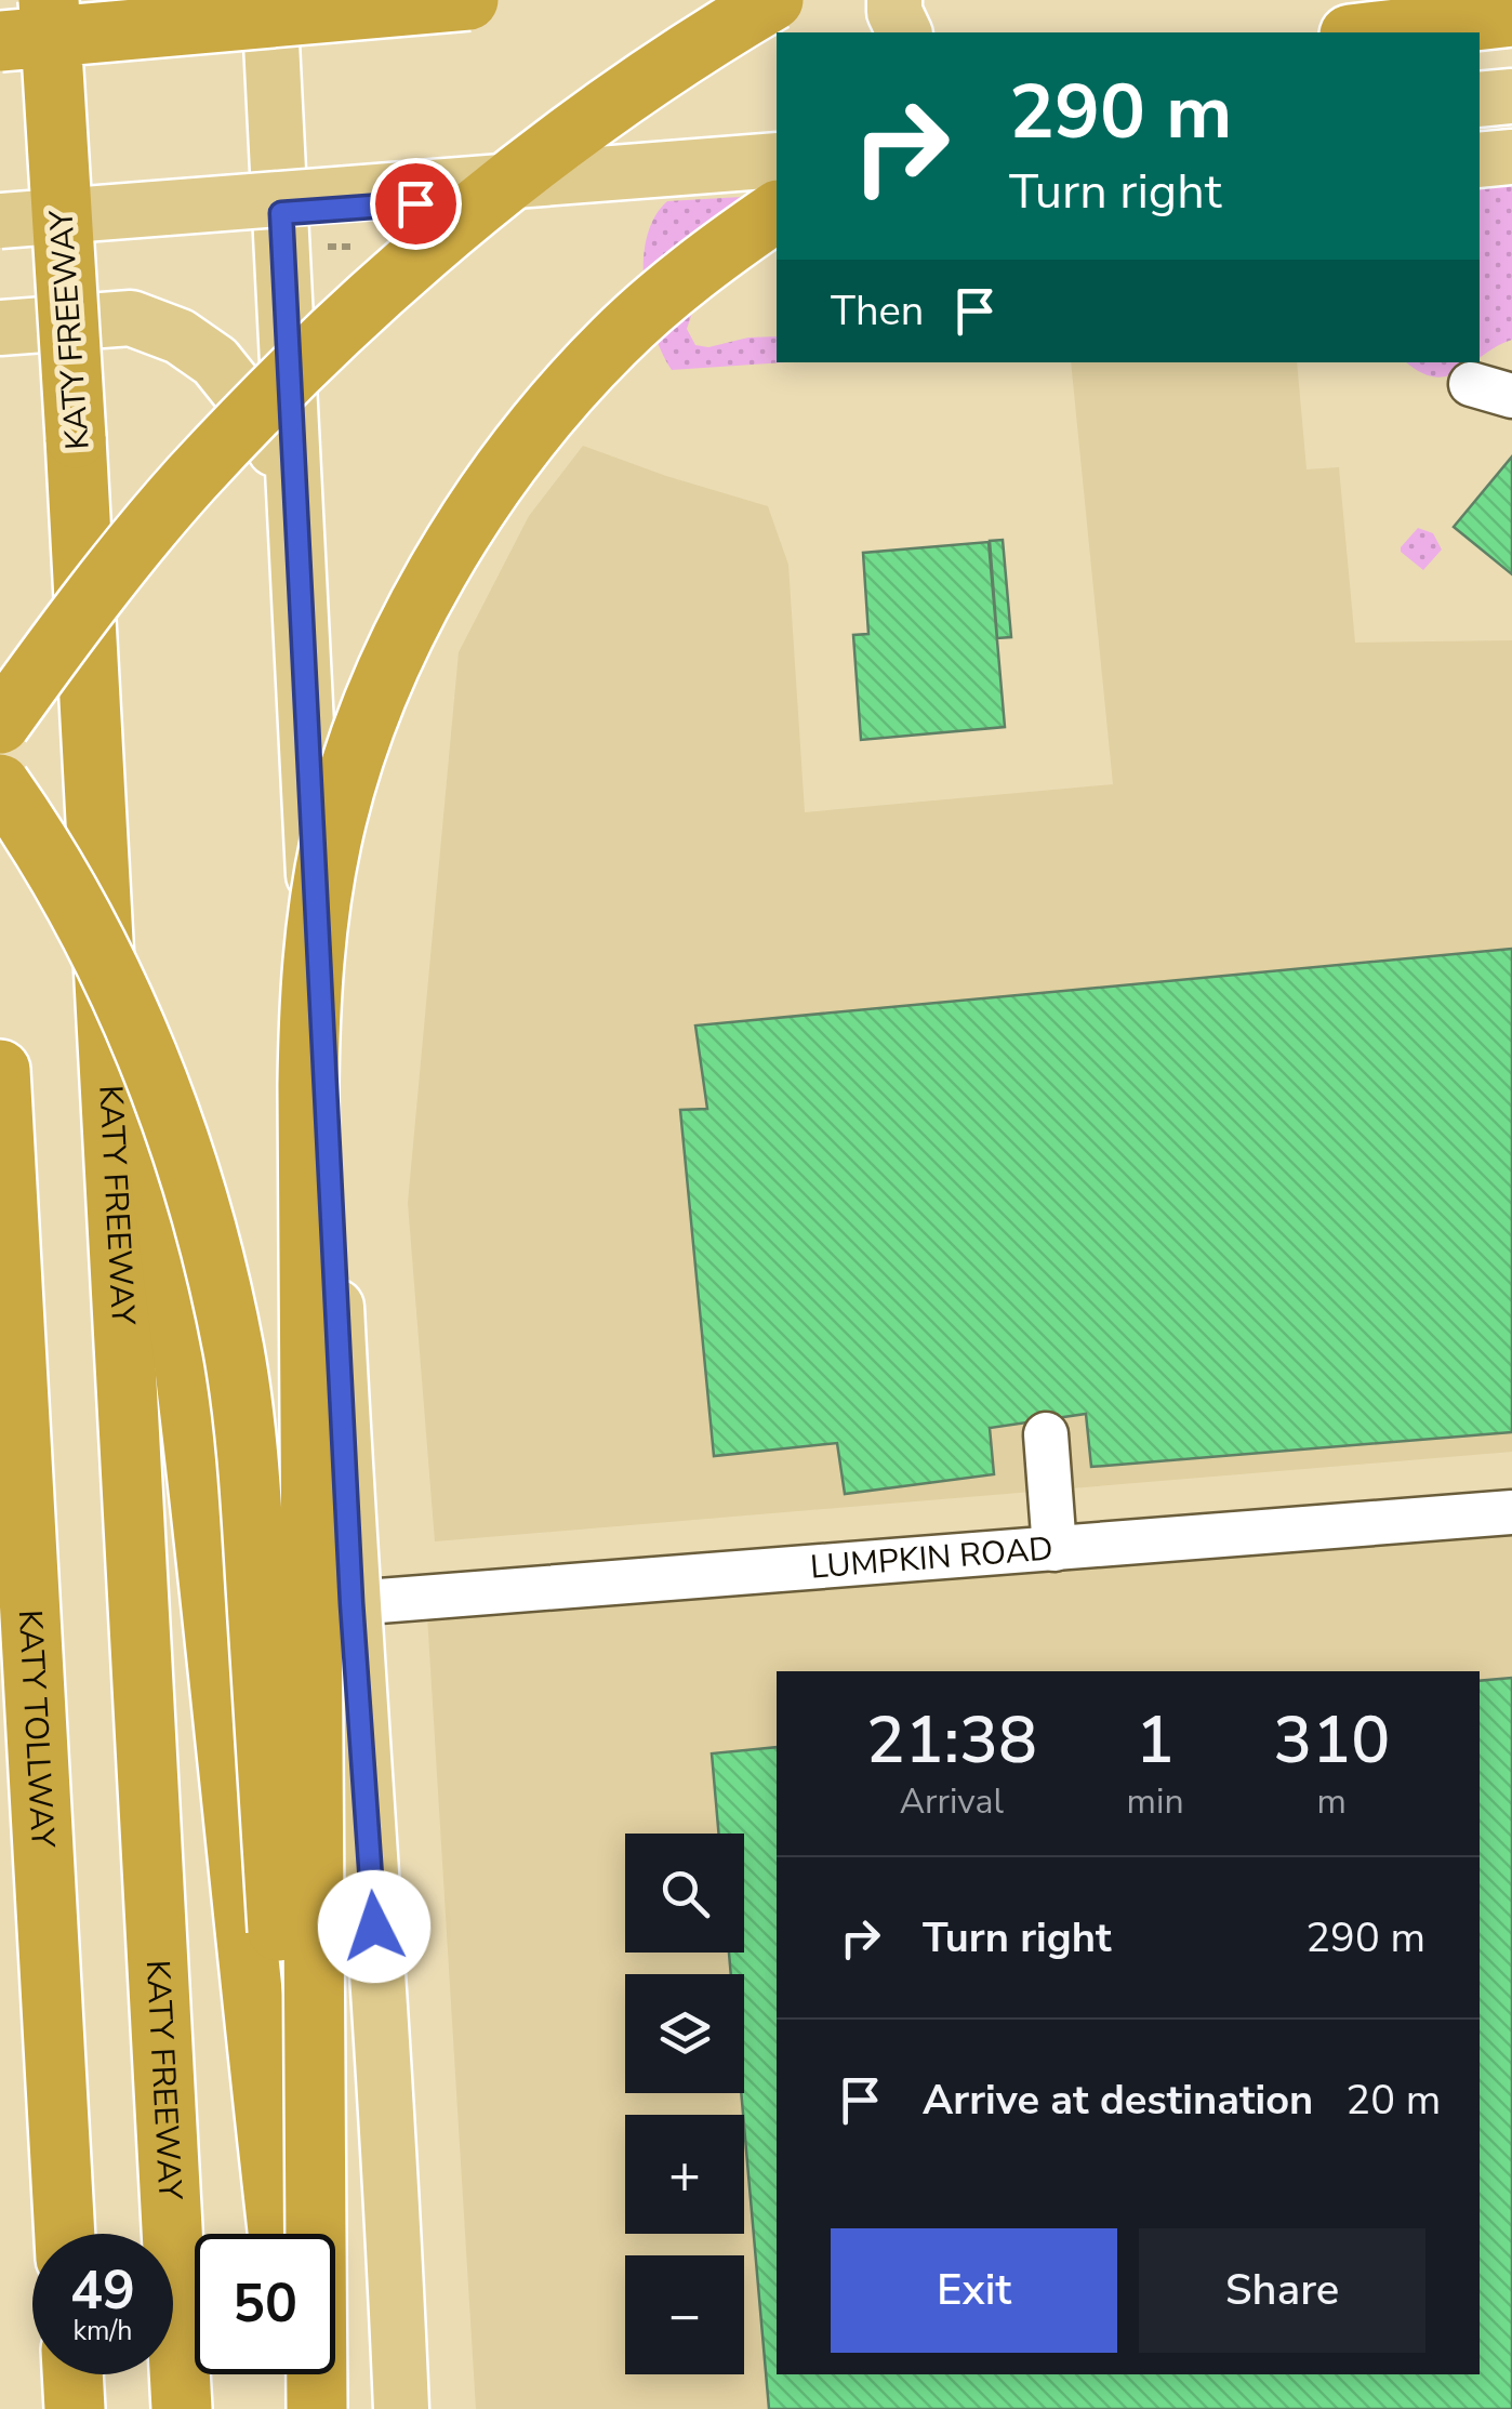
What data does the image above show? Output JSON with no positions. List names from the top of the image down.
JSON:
{
  "streets": {
    "highway": ["KATY FREEWAY", "KATY TOLLWAY"],
    "street": ["LUMPKIN ROAD"]
  },
  "page": {
    "turn": ["290 m", "Turn right"],
    "then": "Then",
    "eta": [
      "21:38",
      "Arrival",
      "1",
      "min",
      "310",
      "m"
    ],
    "map_buttons": ["+", "−"],
    "list": [
      {
        "name": "Turn right",
        "value": "290 m"
      },
      {
        "name": "Arrive at destination",
        "value": "20 m"
      }
    ],
    "buttons": ["Exit", "Share"],
    "speed": "49 km/h",
    "limit": "50"
  }
}
